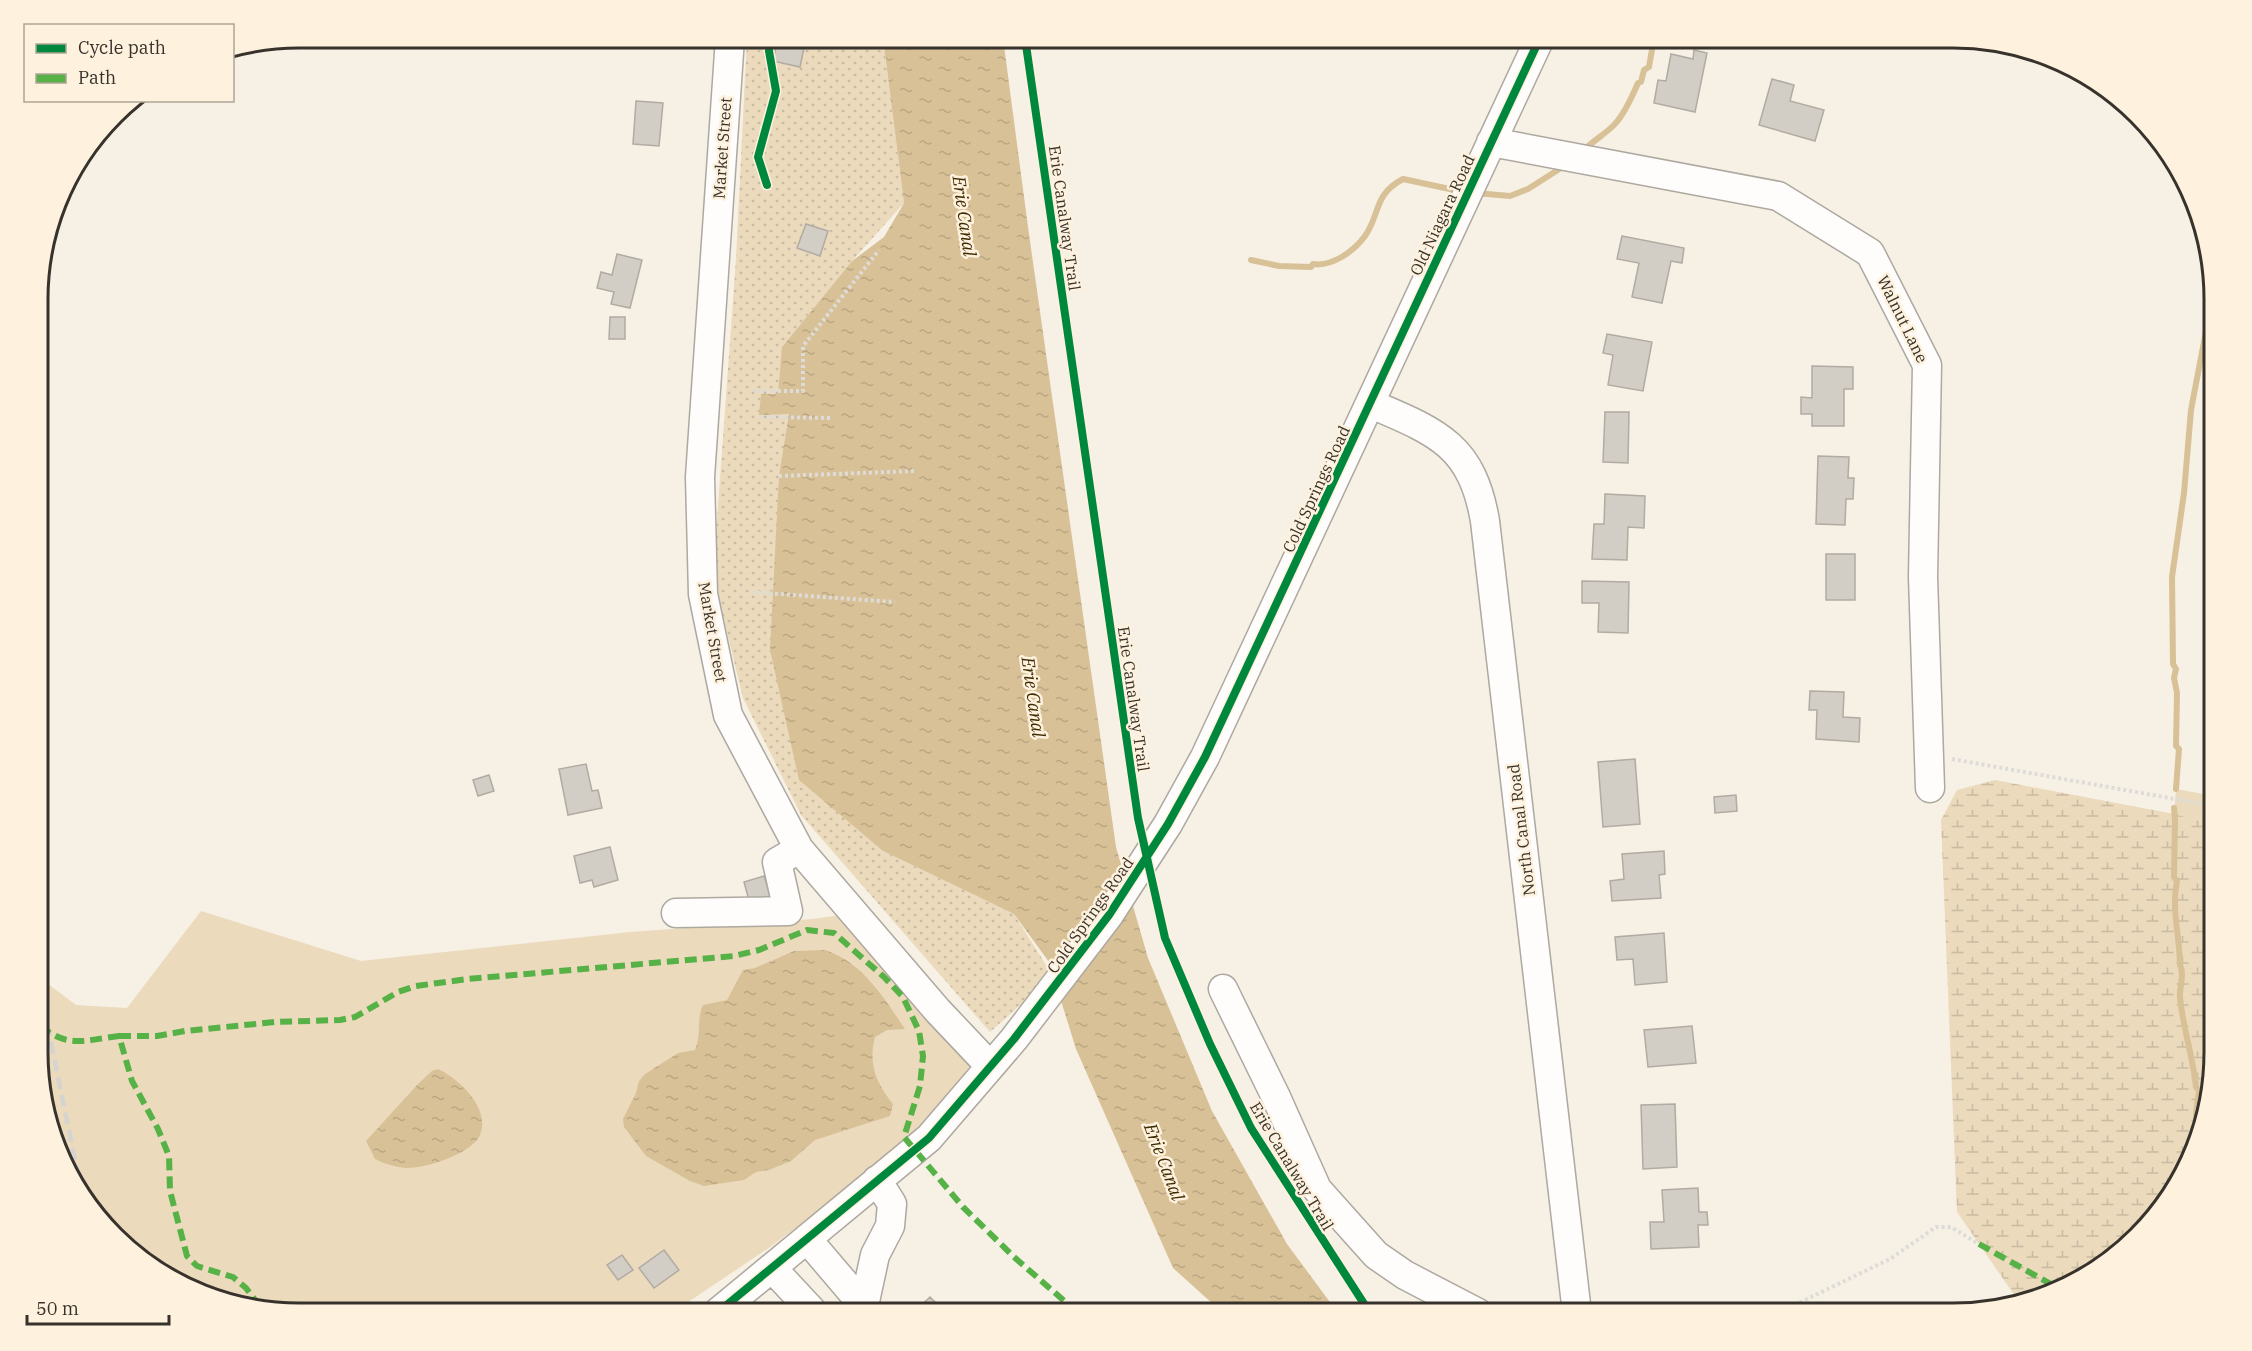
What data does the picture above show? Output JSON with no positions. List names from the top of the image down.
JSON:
{
  "streets": {
    "street": [
      "Market Street",
      "Old Niagara Road",
      "Walnut Lane",
      "Cold Springs Road",
      "North Canal Road"
    ],
    "cycle path": ["Erie Canalway Trail"]
  },
  "crossings": [
    ["Market Street", "Cold Springs Road"],
    ["Old Niagara Road", "Walnut Lane"],
    ["Old Niagara Road", "Cold Springs Road"],
    ["Old Niagara Road", "North Canal Road"],
    ["Cold Springs Road", "North Canal Road"]
  ],
  "water": ["Erie Canal"],
  "legend": ["Cycle path", "Path"],
  "scale_bar": "50 m"
}
